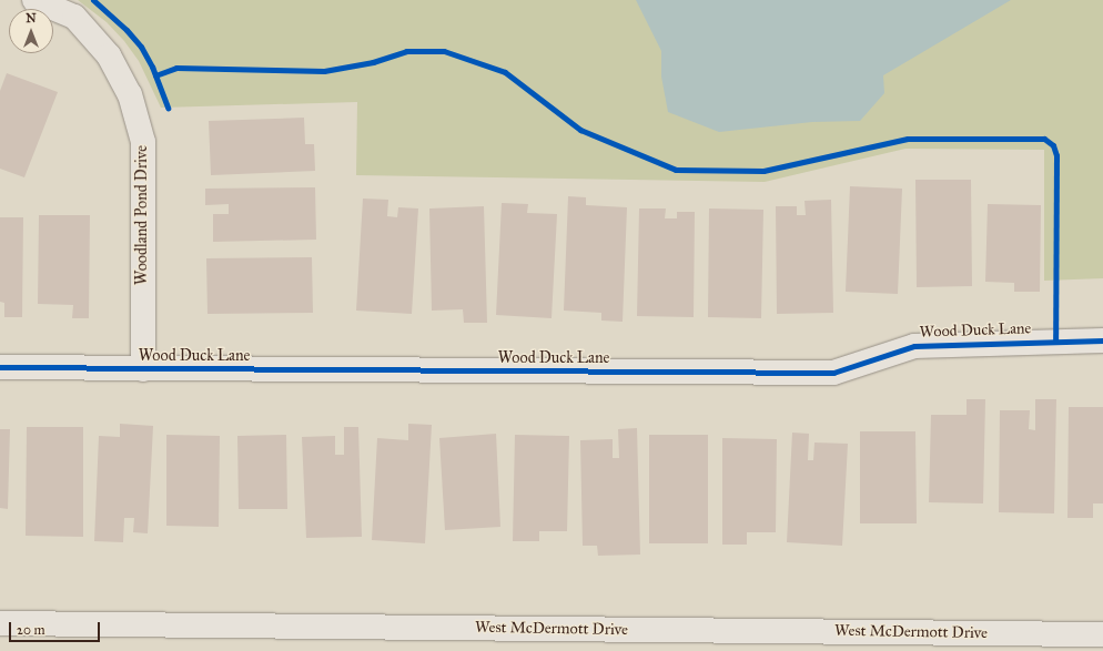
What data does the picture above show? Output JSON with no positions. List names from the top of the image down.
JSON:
{
  "streets": {
    "street": ["Woodland Pond Drive", "Wood Duck Lane", "West McDermott Drive"]
  },
  "crossings": [
    ["Woodland Pond Drive", "Wood Duck Lane"]
  ],
  "scale_bar": "20 m",
  "north": "top"
}
